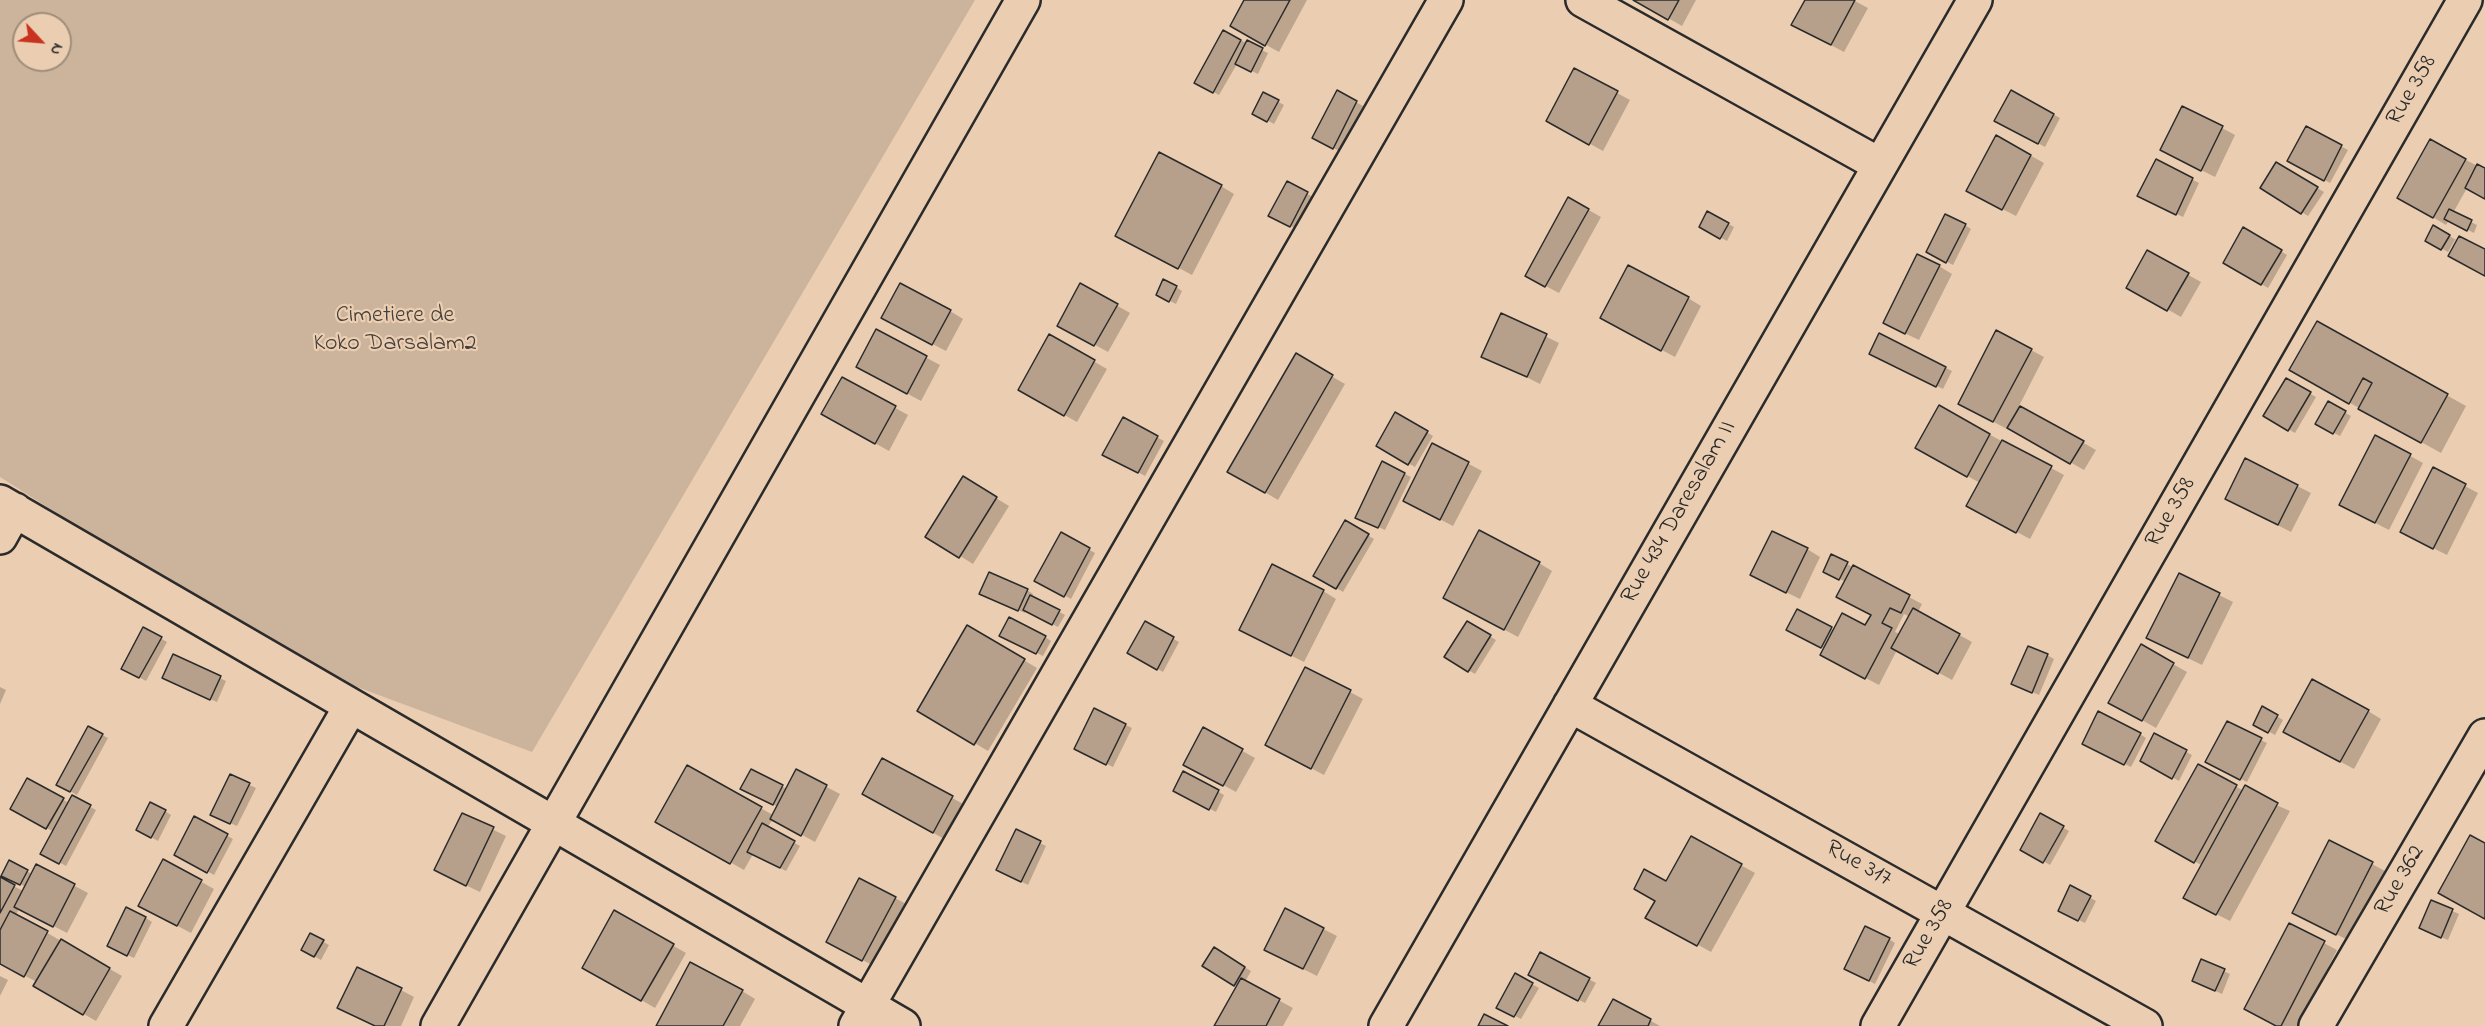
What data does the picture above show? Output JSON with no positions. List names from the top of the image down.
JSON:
{
  "streets": {
    "street": [
      "Rue 358",
      "Rue 434 Daresalam II",
      "Rue 317",
      "Rue 362"
    ]
  },
  "crossings": [
    ["Rue 358", "Rue 317"],
    ["Rue 434 Daresalam II", "Rue 317"]
  ],
  "parks": ["Cimetiere de Koko Darsalam2"],
  "north": "bottom right"
}
